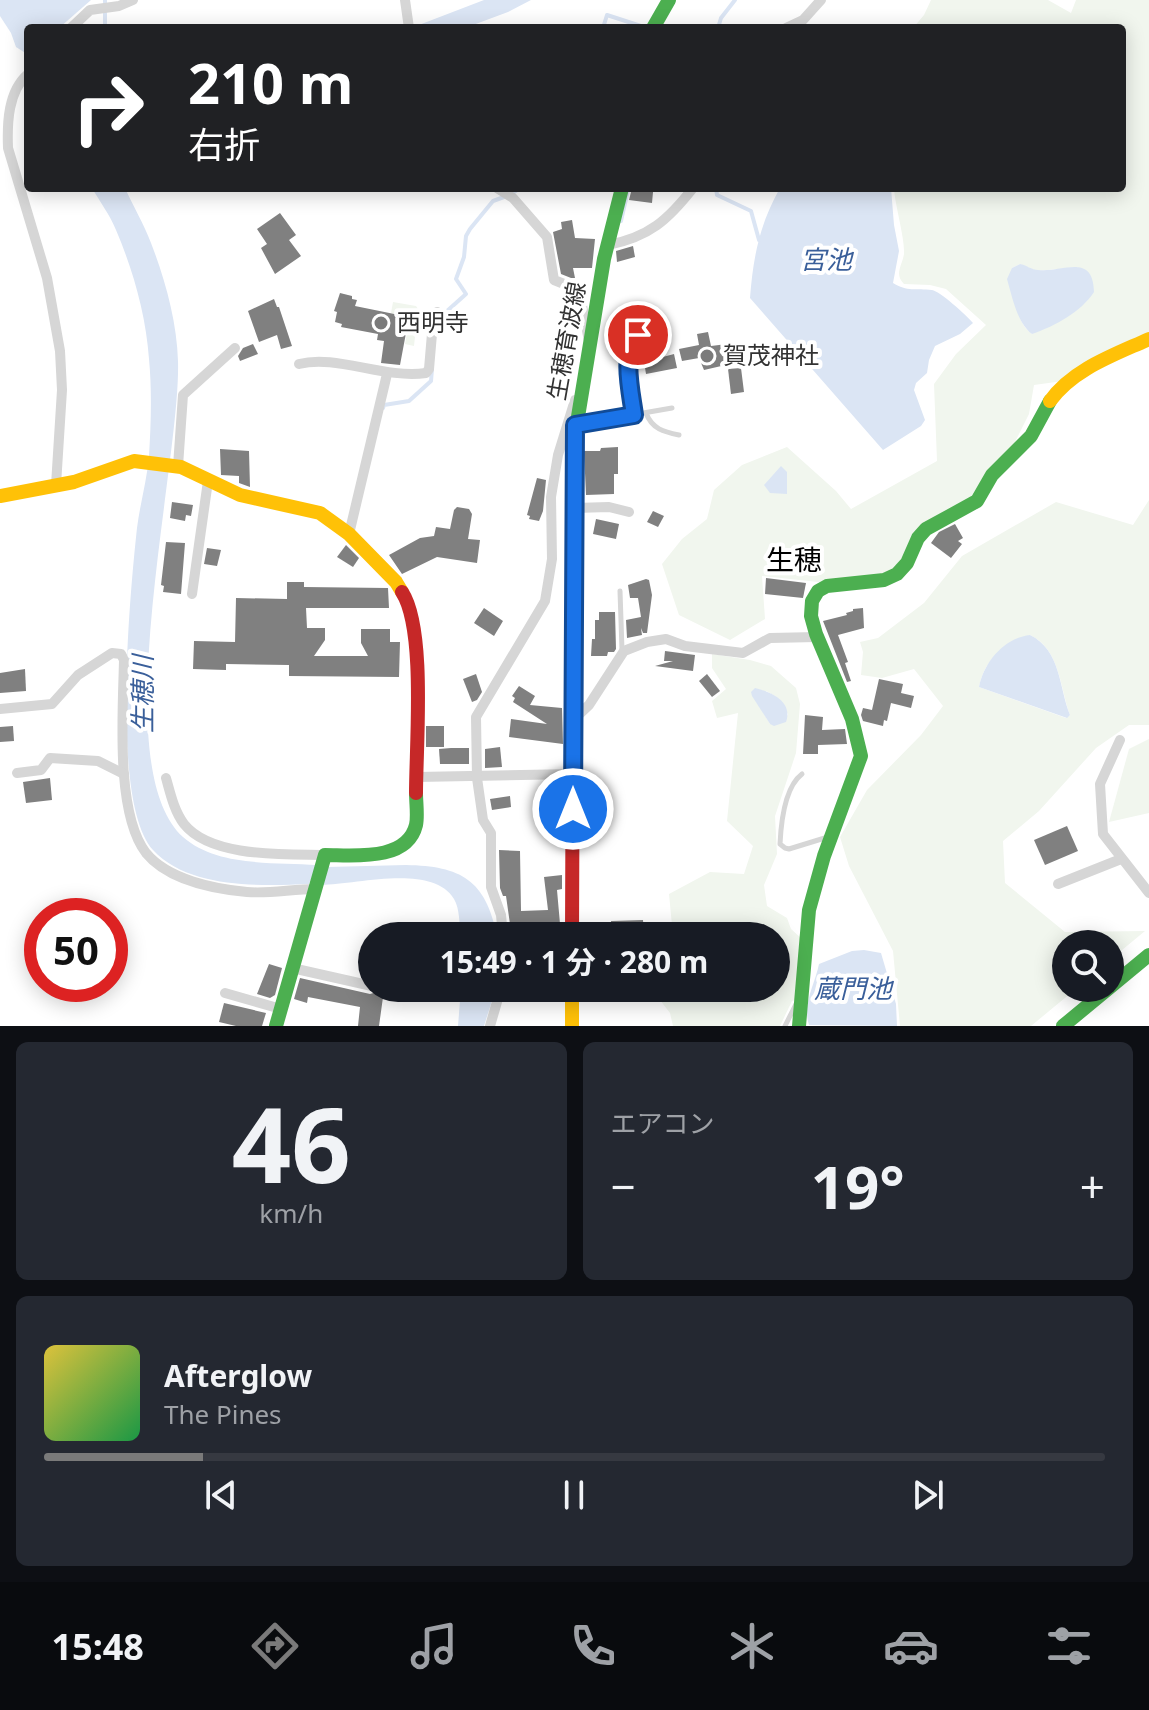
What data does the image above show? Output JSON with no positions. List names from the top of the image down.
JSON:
{
  "streets": {
    "main road": ["生穂育波線"]
  },
  "districts": ["生穂"],
  "water": ["宮池", "生穂川", "蔵門池"],
  "places": ["西明寺", "賀茂神社"],
  "page": {
    "turn": ["210 m", "右折"],
    "limit": "50",
    "trip": "15:49 · 1 分 · 280 m",
    "tile": [
      ["46", "km/h"],
      "エアコン"
    ],
    "heat": ["−", "19°", "+"],
    "song": ["Afterglow", "The Pines"],
    "tabs": "15:48"
  }
}
